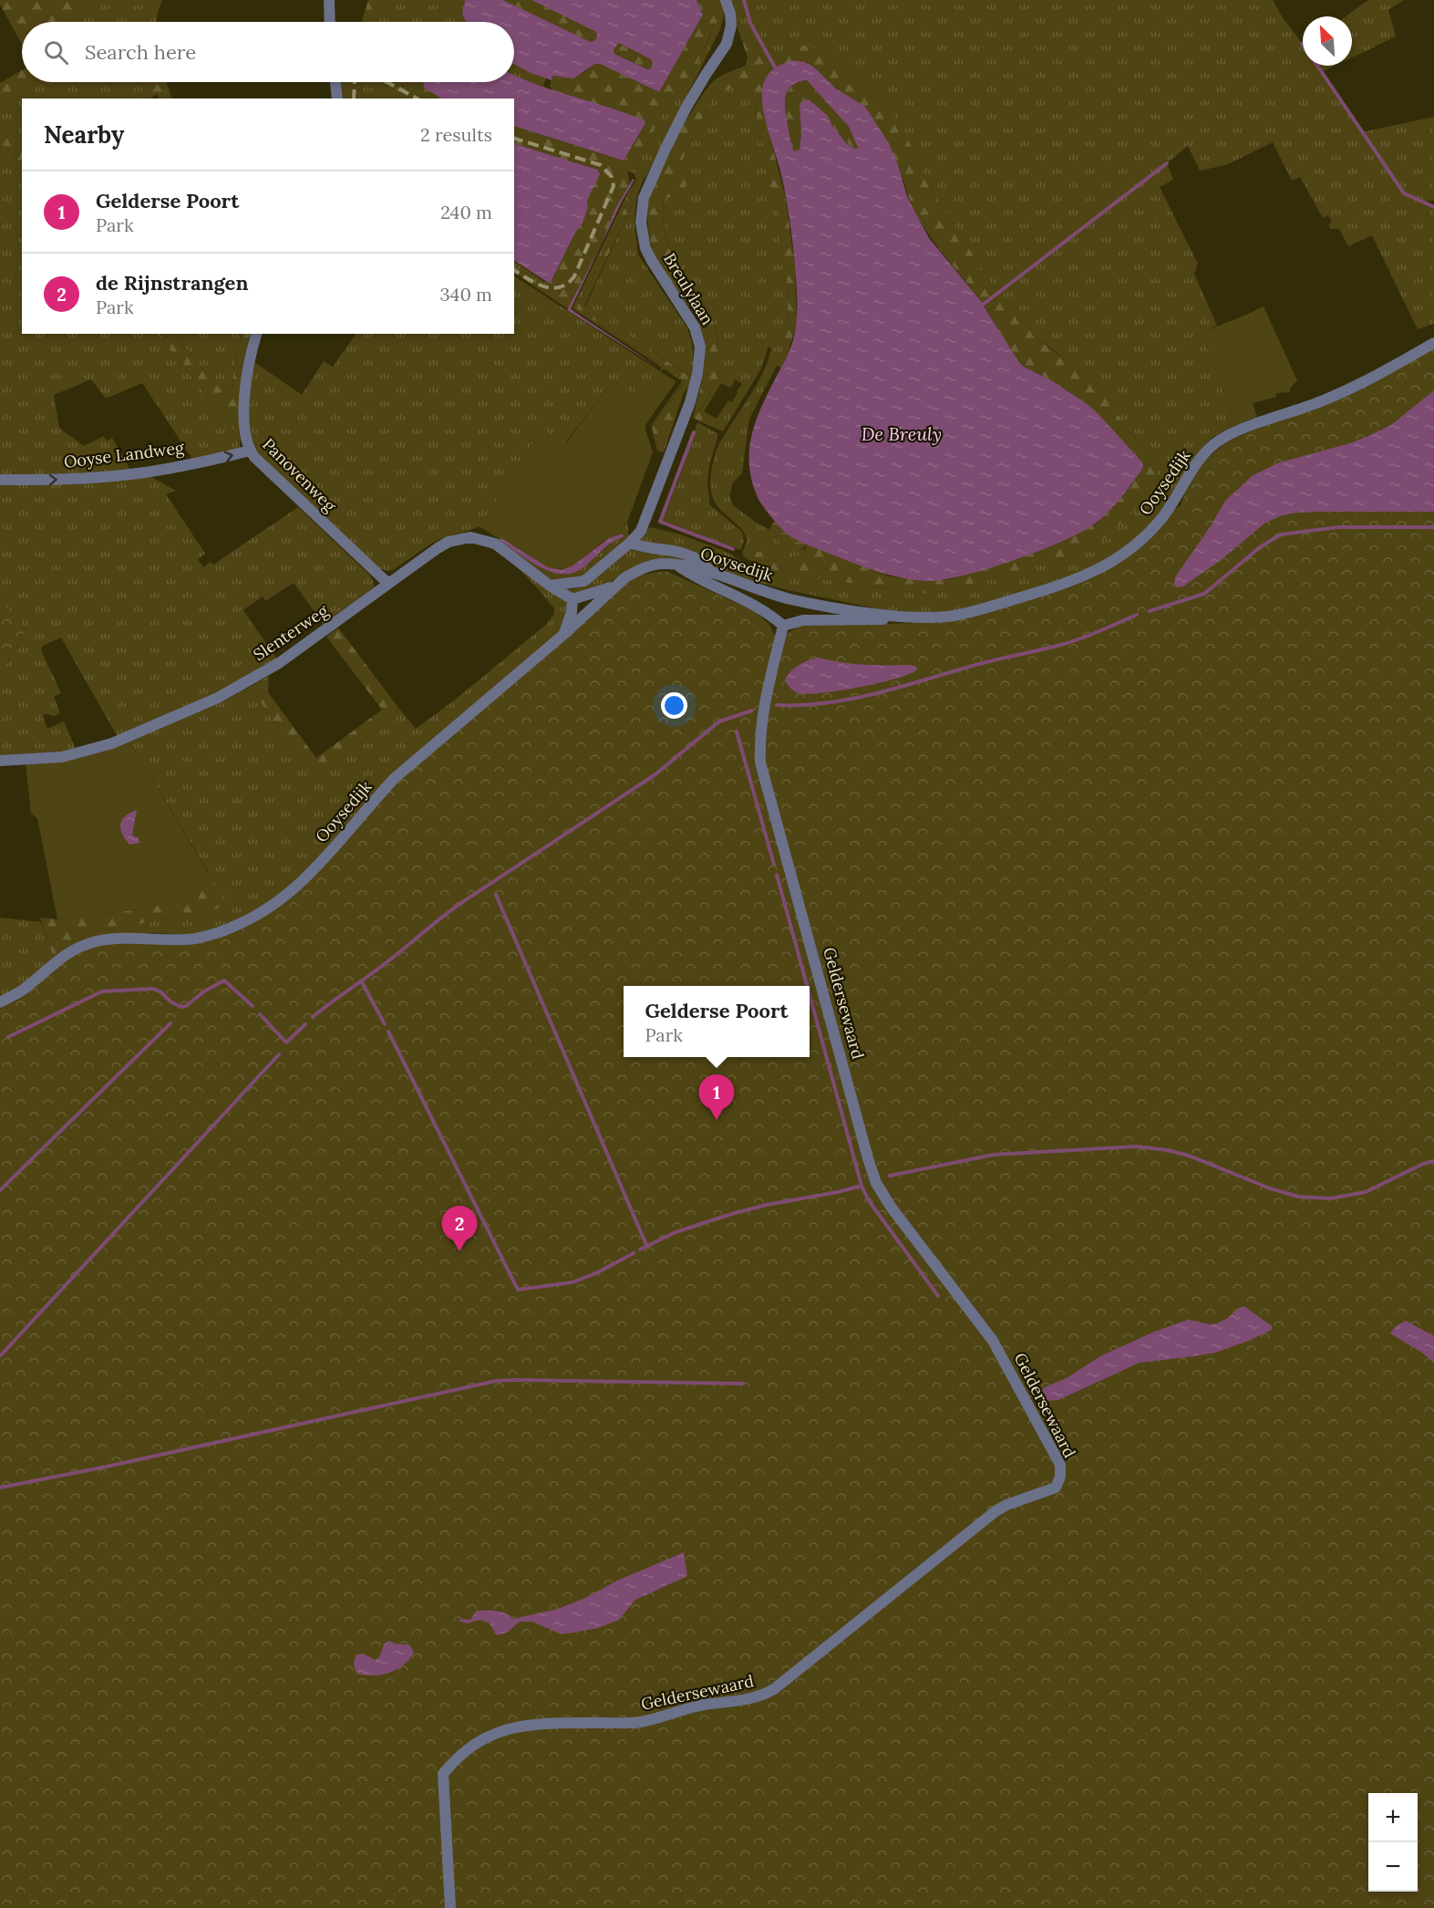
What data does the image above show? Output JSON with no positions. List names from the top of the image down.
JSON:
{
  "streets": {
    "street": [
      "Breulylaan",
      "Ooyse Landweg",
      "Panovenweg",
      "Ooysedijk",
      "Slenterweg",
      "Geldersewaard"
    ]
  },
  "crossings": [
    ["Breulylaan", "Slenterweg"],
    ["Ooyse Landweg", "Panovenweg"],
    ["Panovenweg", "Slenterweg"]
  ],
  "one_way": ["Ooyse Landweg"],
  "water": ["De Breuly"],
  "north": "top left",
  "page": {
    "search": "Search here",
    "heading": ["Nearby", "2 results"],
    "list": [
      {
        "mark": "1",
        "name": "Gelderse Poort",
        "note": "Park",
        "value": "240 m"
      },
      {
        "mark": "2",
        "name": "de Rijnstrangen",
        "note": "Park",
        "value": "340 m"
      }
    ],
    "popup": ["Gelderse Poort", "Park"],
    "pins": ["1", "2"],
    "map_buttons": ["+", "−"]
  }
}
